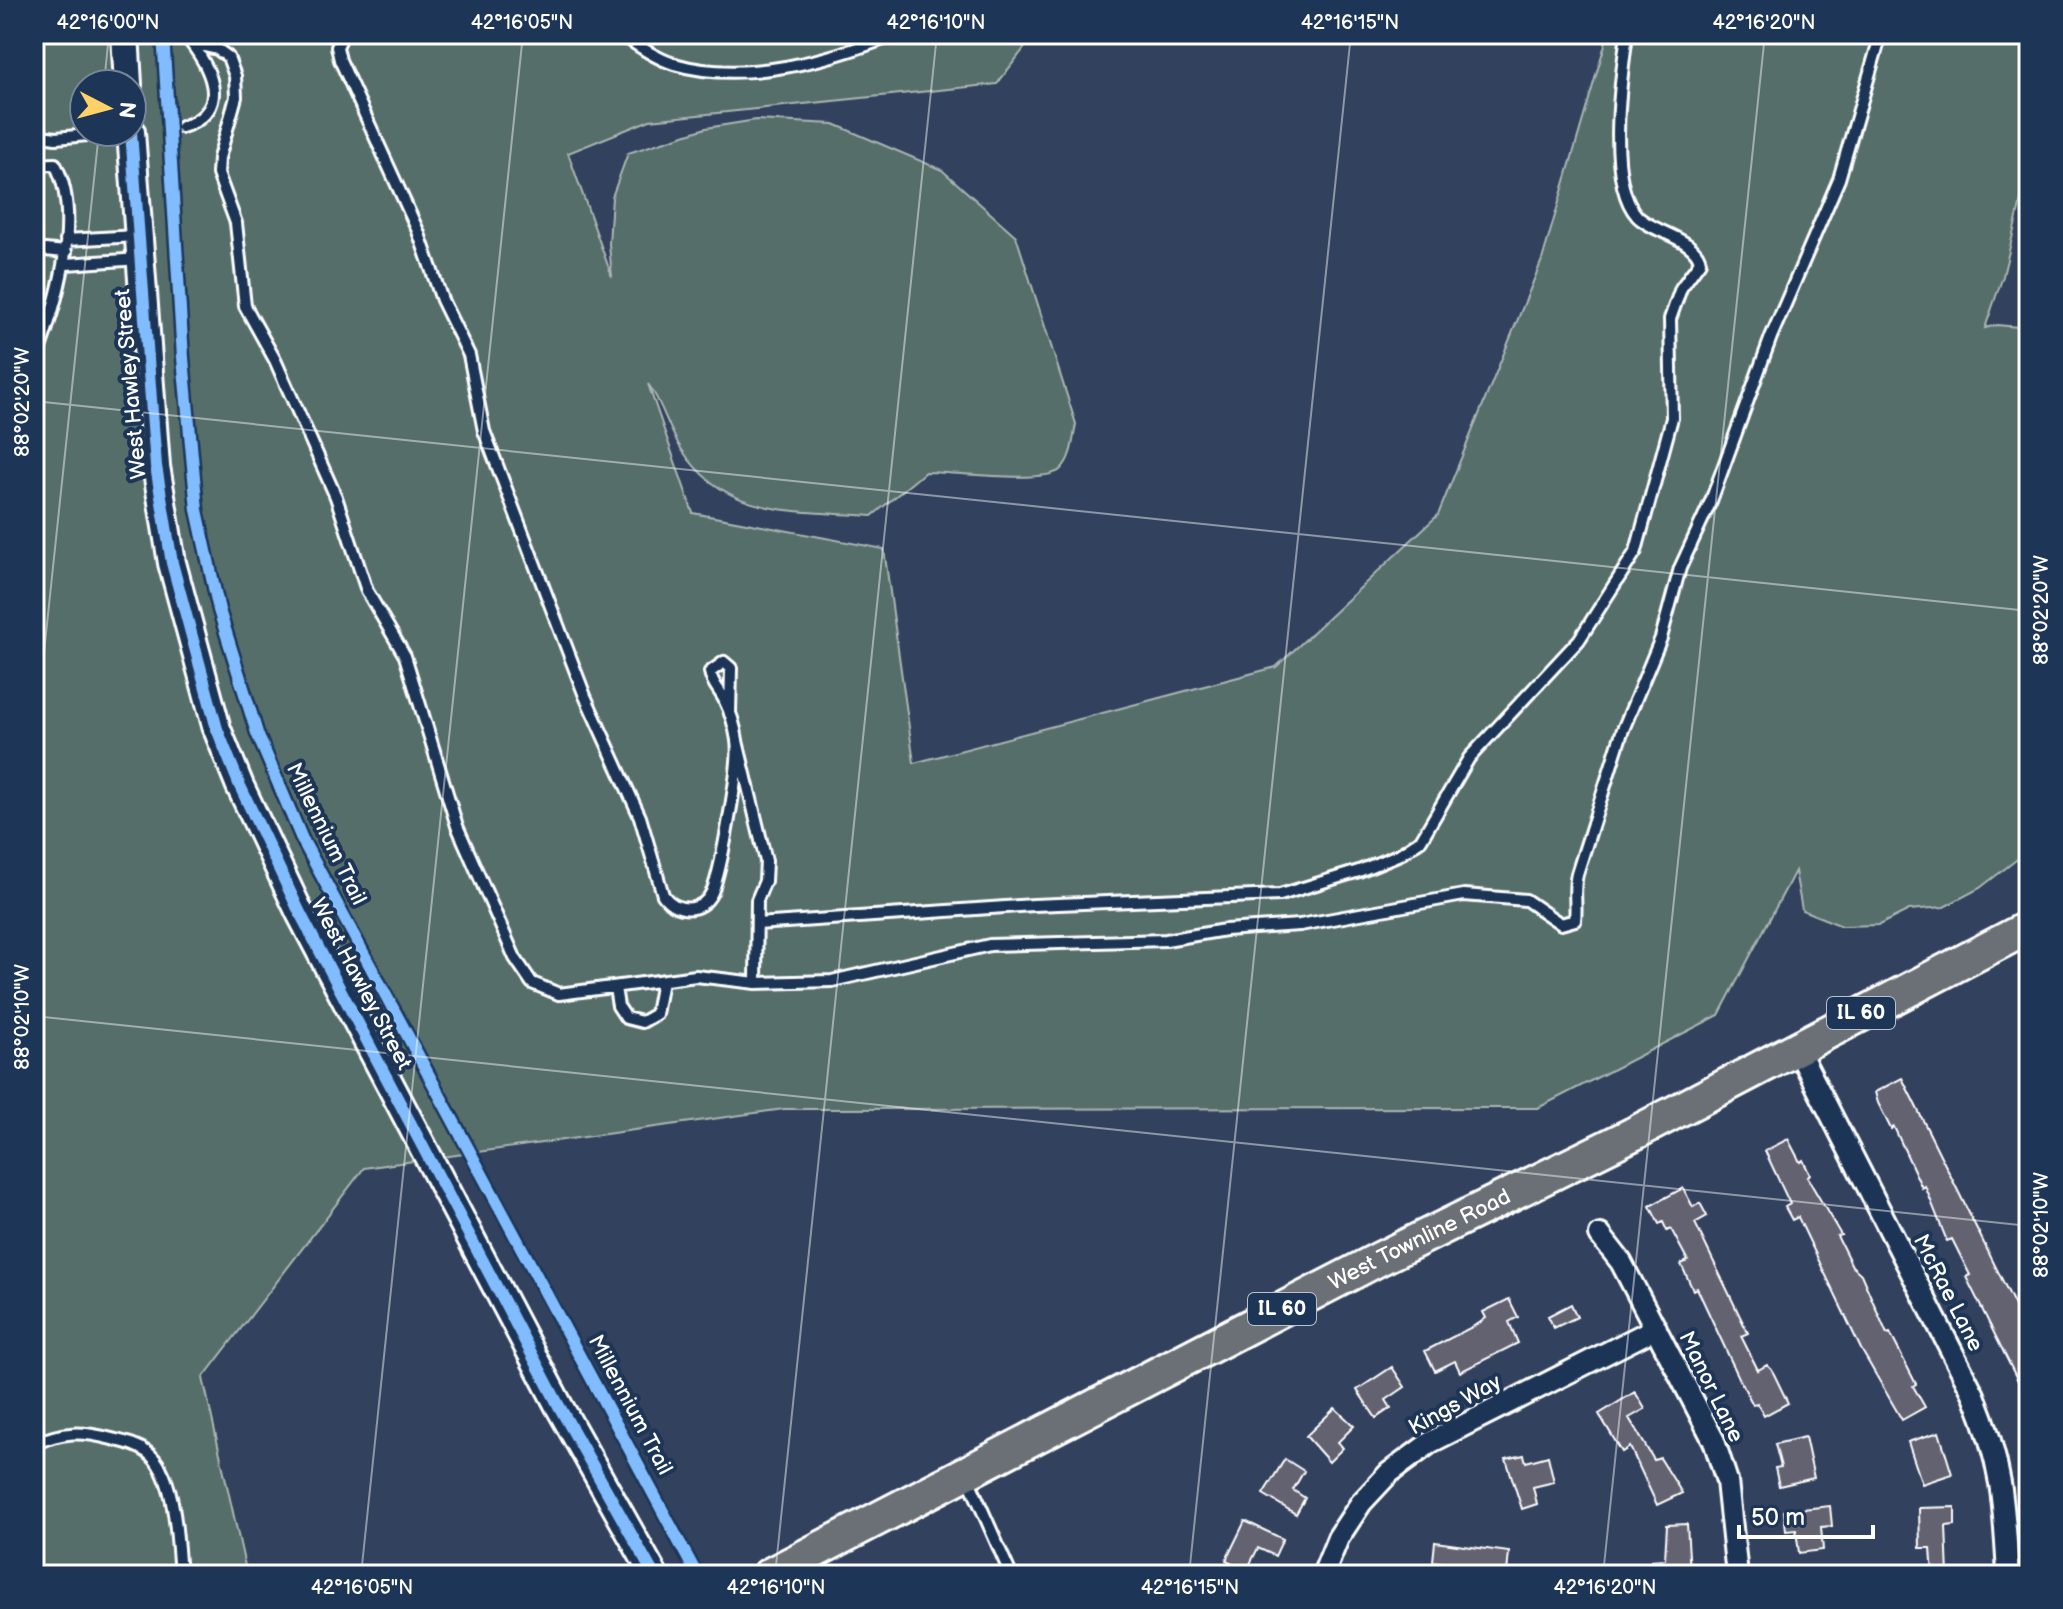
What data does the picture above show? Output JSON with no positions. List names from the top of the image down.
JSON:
{
  "streets": {
    "main road": ["IL 60", "West Townline Road"],
    "street": [
      "West Hawley Street",
      "McRae Lane",
      "Manor Lane",
      "Kings Way"
    ],
    "cycle path": ["Millennium Trail"]
  },
  "crossings": [
    ["West Townline Road", "McRae Lane"],
    ["Manor Lane", "Kings Way"]
  ],
  "scale_bar": "50 m",
  "north": "right",
  "coordinates": [
    "42°16'00\"N",
    "42°16'05\"N",
    "42°16'10\"N",
    "42°16'15\"N",
    "42°16'20\"N",
    "88°02'20\"W",
    "88°02'10\"W"
  ]
}
